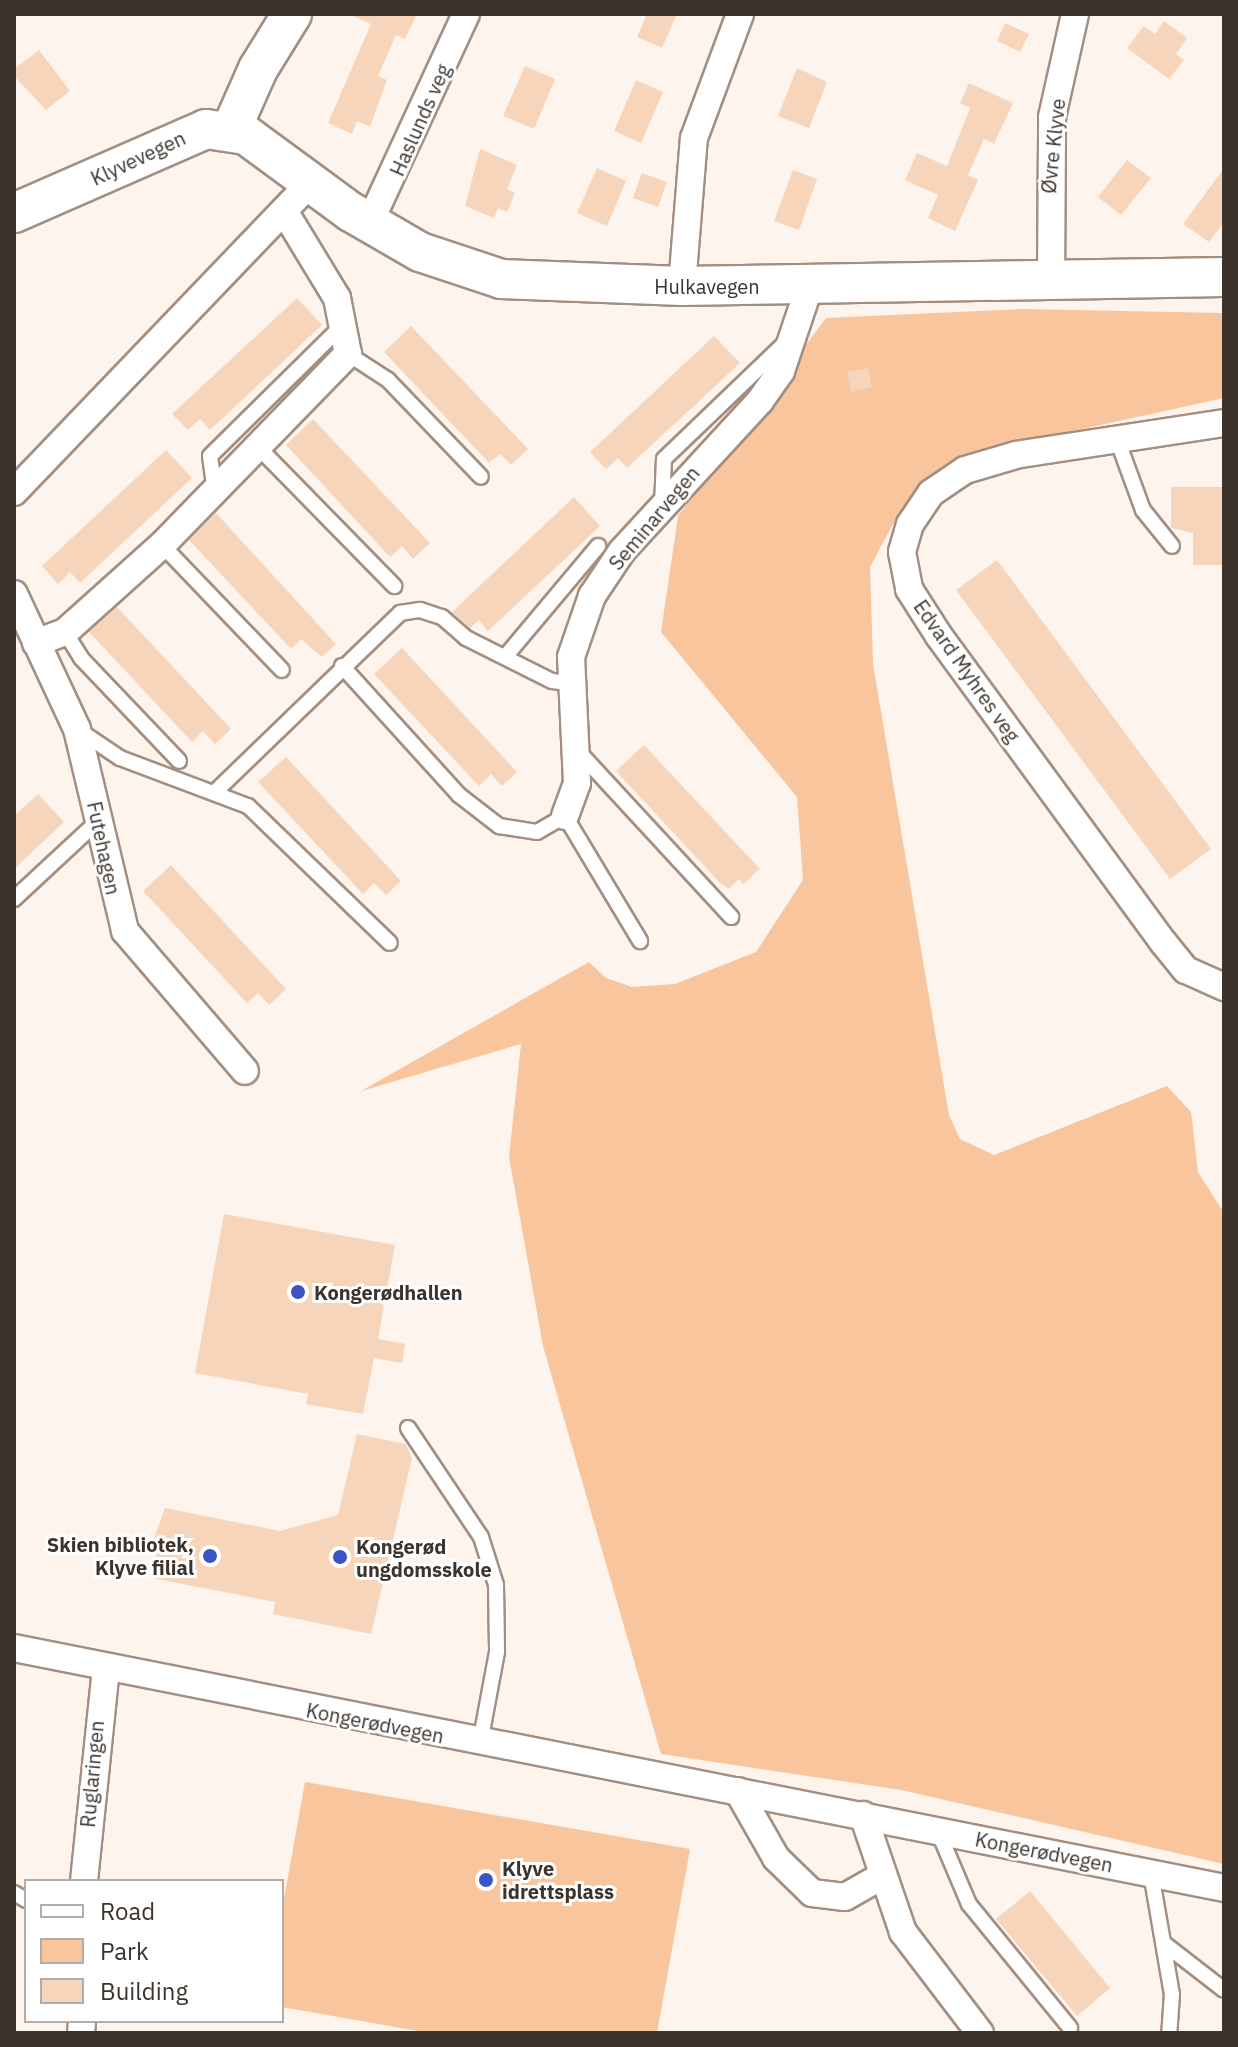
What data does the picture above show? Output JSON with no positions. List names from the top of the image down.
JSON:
{
  "streets": {
    "main road": ["Klyvevegen", "Hulkavegen"],
    "street": [
      "Haslunds veg",
      "Øvre Klyve",
      "Seminarvegen",
      "Edvard Myhres veg",
      "Futehagen",
      "Kongerødvegen",
      "Ruglaringen"
    ]
  },
  "crossings": [
    ["Haslunds veg", "Hulkavegen"],
    ["Øvre Klyve", "Hulkavegen"],
    ["Klyvevegen", "Hulkavegen"],
    ["Hulkavegen", "Seminarvegen"],
    ["Kongerødvegen", "Ruglaringen"]
  ],
  "places": [
    "Kongerødhallen",
    "Skien bibliotek, Klyve filial",
    "Kongerød ungdomsskole",
    "Klyve idrettsplass"
  ],
  "legend": ["Road", "Park", "Building"]
}
